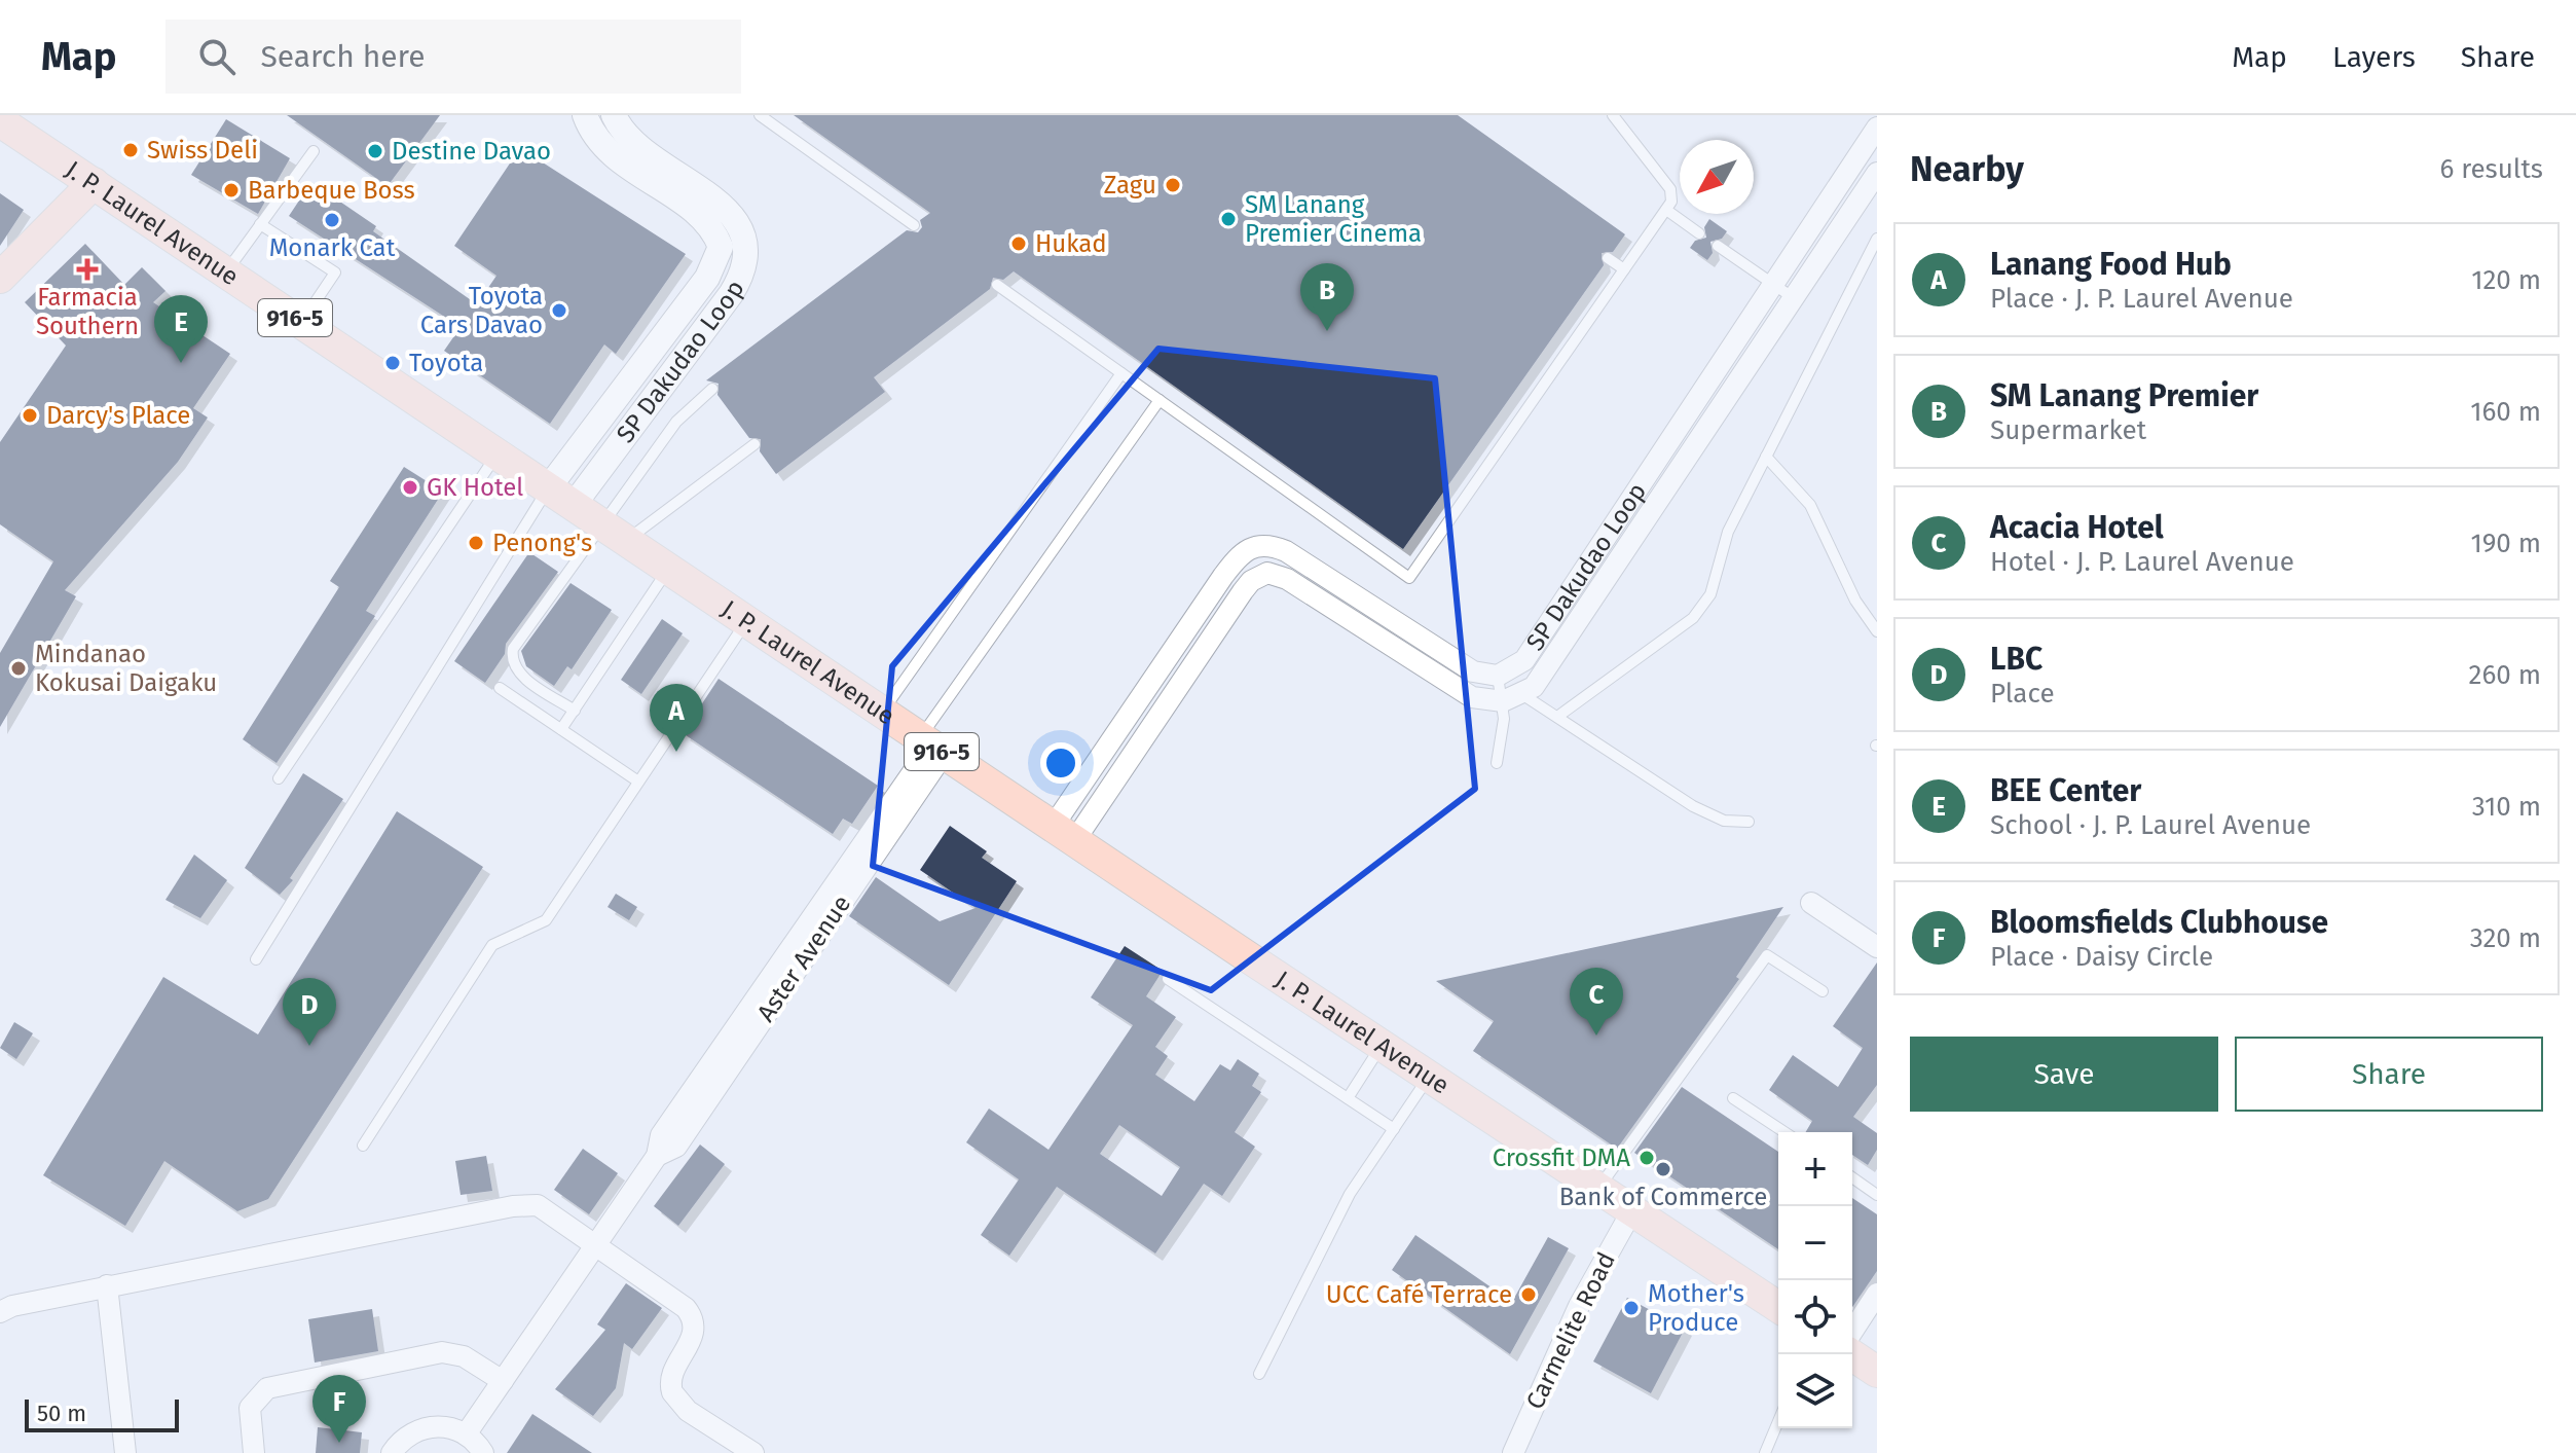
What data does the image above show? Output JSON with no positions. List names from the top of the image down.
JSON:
{
  "streets": {
    "main road": ["J. P. Laurel Avenue", "916-5"],
    "street": ["SP Dakudao Loop", "Aster Avenue", "Carmelite Road"]
  },
  "crossings": [
    ["J. P. Laurel Avenue", "SP Dakudao Loop"],
    ["J. P. Laurel Avenue", "Aster Avenue"],
    ["J. P. Laurel Avenue", "Carmelite Road"]
  ],
  "places": {
    "other": [
      "Swiss Deli",
      "Destine Davao",
      "Zagu",
      "Barbeque Boss",
      "SM Lanang Premier Cinema",
      "Monark Cat",
      "Hukad",
      "Toyota Cars Davao",
      "Toyota",
      "Darcy's Place",
      "GK Hotel",
      "Penong's",
      "Mindanao Kokusai Daigaku",
      "Crossfit DMA",
      "Bank of Commerce",
      "UCC Café Terrace",
      "Mother's Produce"
    ],
    "health": ["Farmacia Southern"]
  },
  "scale_bar": "50 m",
  "north": "bottom left",
  "page": {
    "header": "Map",
    "search": "Search here",
    "nav": ["Map", "Layers", "Share"],
    "heading": ["Nearby", "6 results"],
    "list": [
      {
        "mark": "A",
        "name": "Lanang Food Hub",
        "note": "Place · J. P. Laurel Avenue",
        "value": "120 m"
      },
      {
        "mark": "B",
        "name": "SM Lanang Premier",
        "note": "Supermarket",
        "value": "160 m"
      },
      {
        "mark": "C",
        "name": "Acacia Hotel",
        "note": "Hotel · J. P. Laurel Avenue",
        "value": "190 m"
      },
      {
        "mark": "D",
        "name": "LBC",
        "note": "Place",
        "value": "260 m"
      },
      {
        "mark": "E",
        "name": "BEE Center",
        "note": "School · J. P. Laurel Avenue",
        "value": "310 m"
      },
      {
        "mark": "F",
        "name": "Bloomsfields Clubhouse",
        "note": "Place · Daisy Circle",
        "value": "320 m"
      }
    ],
    "pins": [
      "B",
      "E",
      "A",
      "C",
      "D",
      "F"
    ],
    "buttons": ["Save", "Share"],
    "map_buttons": ["+", "−"],
    "scale": "50 m"
  }
}
